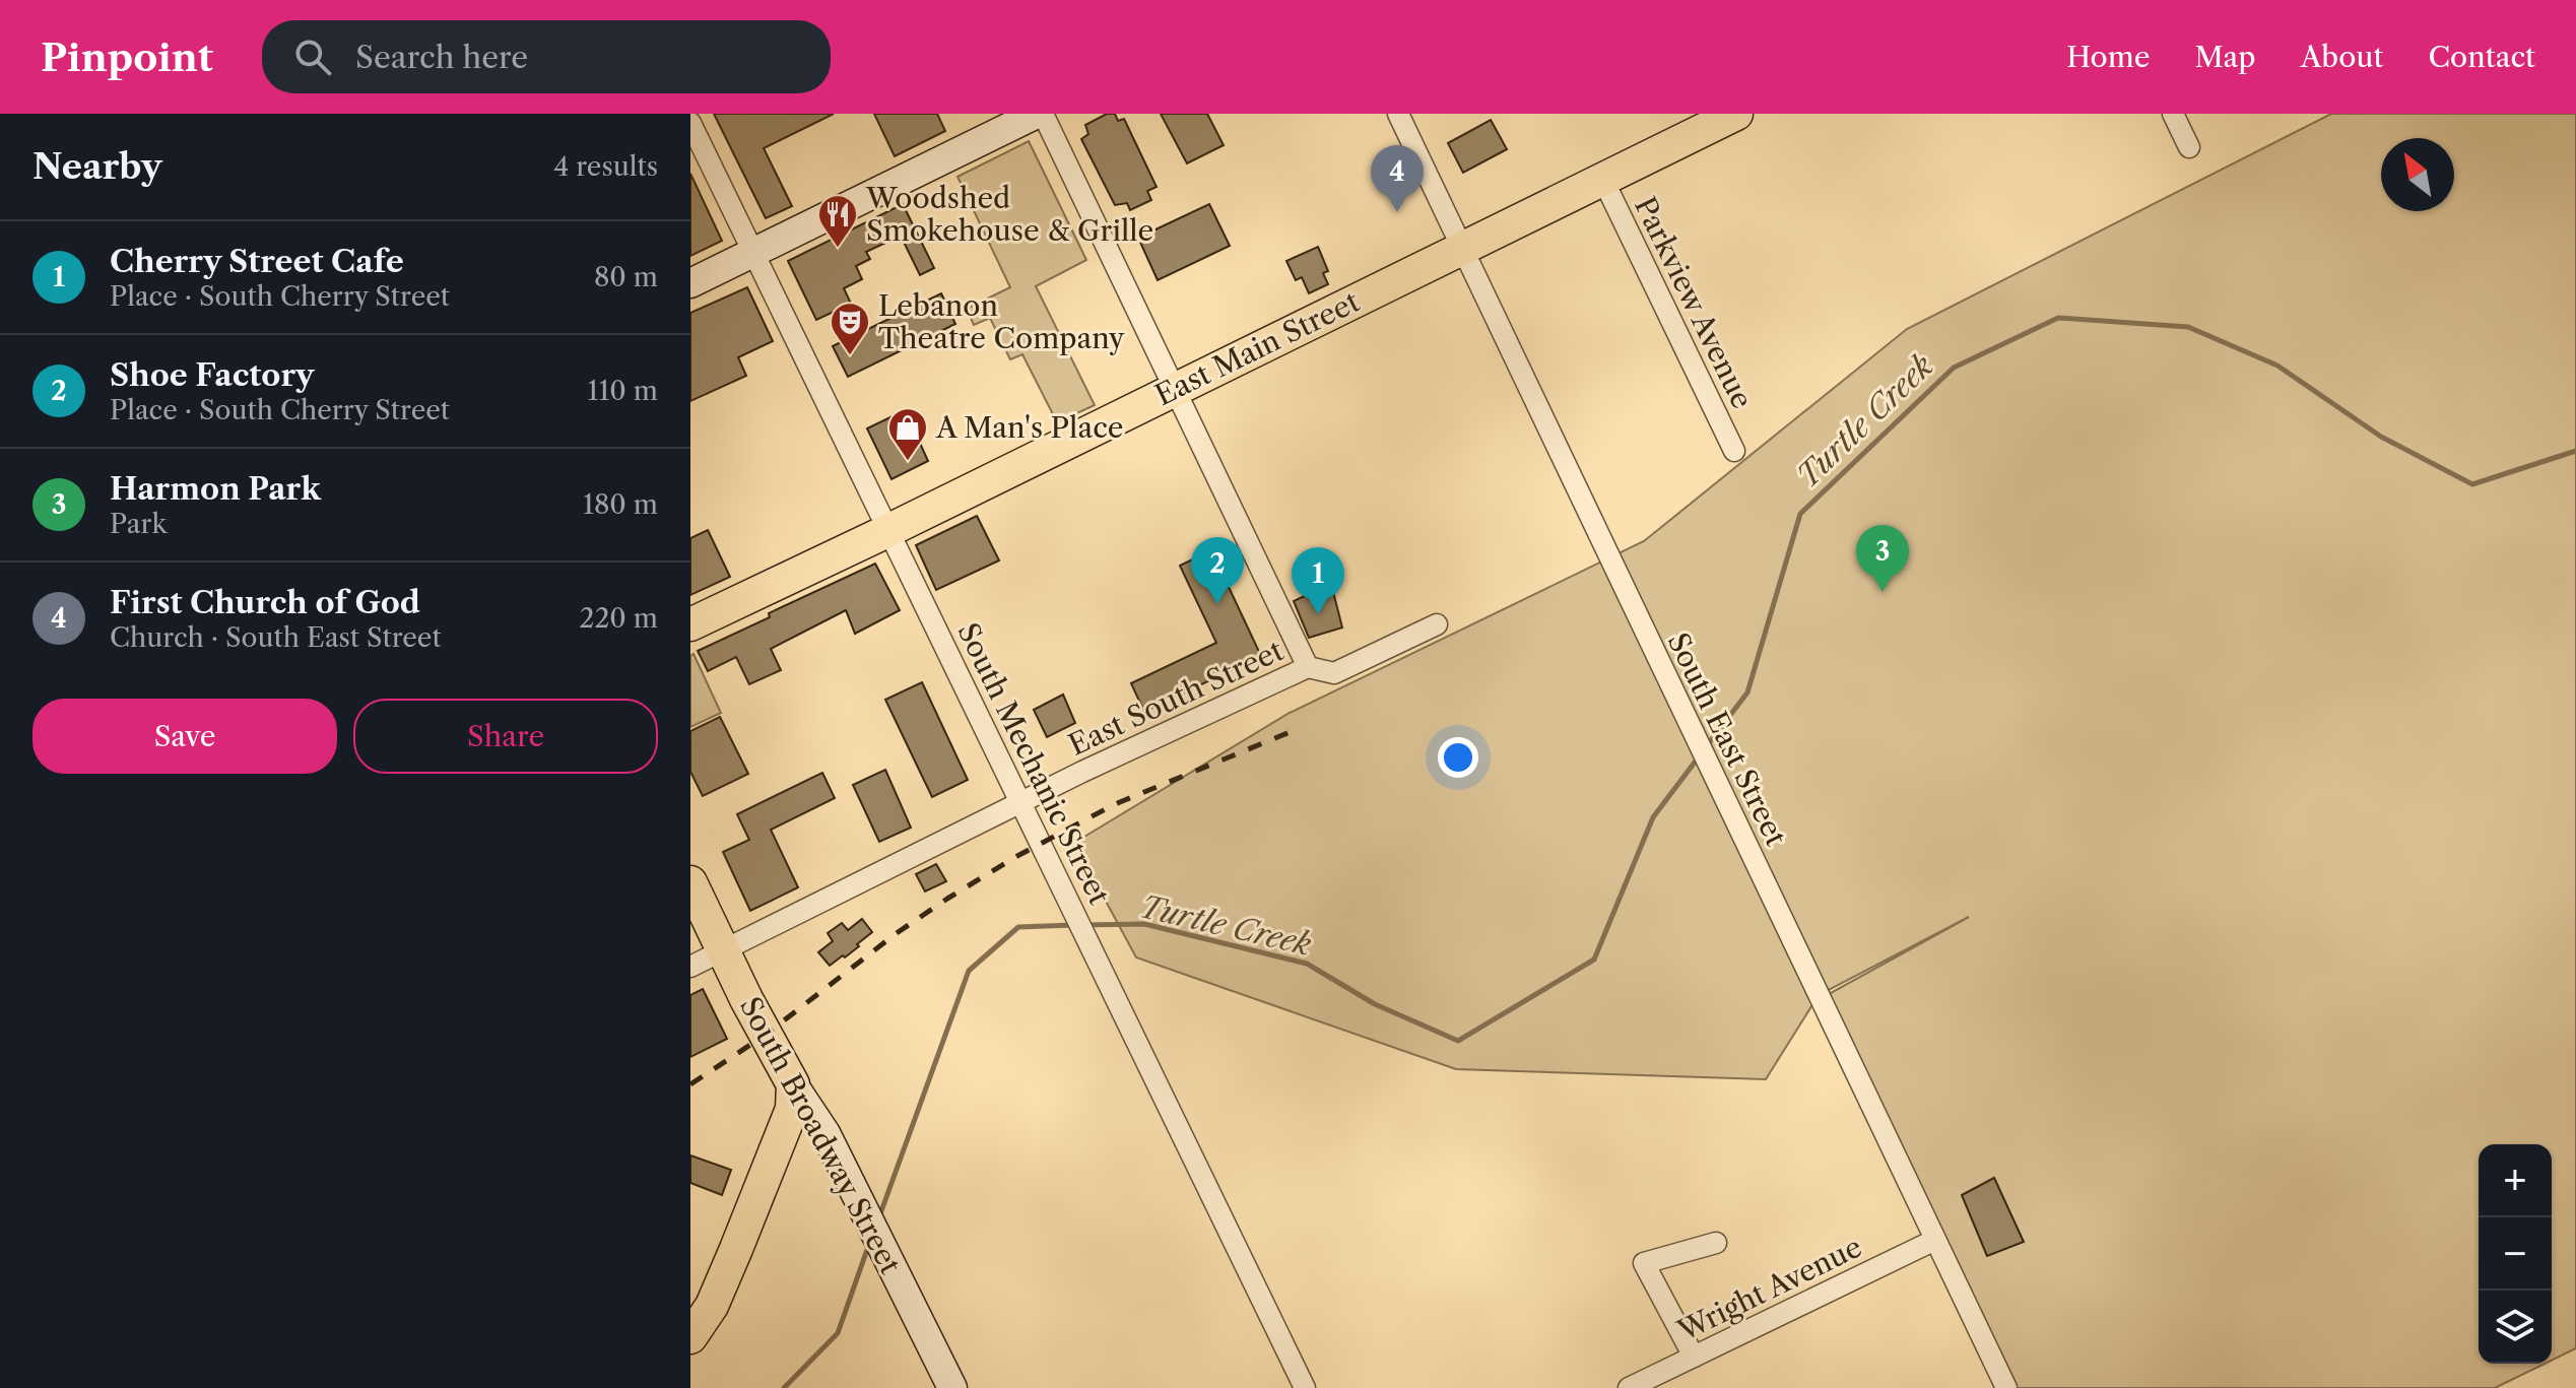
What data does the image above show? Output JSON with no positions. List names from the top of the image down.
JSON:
{
  "streets": {
    "main road": ["East Main Street", "South Broadway Street"],
    "street": [
      "Parkview Avenue",
      "East South Street",
      "South East Street",
      "South Mechanic Street",
      "Wright Avenue"
    ]
  },
  "crossings": [
    ["Parkview Avenue", "East Main Street"],
    ["East Main Street", "South East Street"],
    ["East Main Street", "South Mechanic Street"],
    ["East South Street", "South Mechanic Street"],
    ["East South Street", "South Broadway Street"],
    ["South East Street", "Wright Avenue"]
  ],
  "water": ["Turtle Creek"],
  "places": {
    "restaurant": ["Woodshed Smokehouse & Grille"],
    "theatre": ["Lebanon Theatre Company"],
    "shop": ["A Man's Place"]
  },
  "north": "top left",
  "page": {
    "header": "Pinpoint",
    "search": "Search here",
    "nav": [
      "Home",
      "Map",
      "About",
      "Contact"
    ],
    "heading": ["Nearby", "4 results"],
    "pins": [
      "4",
      "3",
      "2",
      "1"
    ],
    "list": [
      {
        "mark": "1",
        "name": "Cherry Street Cafe",
        "note": "Place · South Cherry Street",
        "value": "80 m"
      },
      {
        "mark": "2",
        "name": "Shoe Factory",
        "note": "Place · South Cherry Street",
        "value": "110 m"
      },
      {
        "mark": "3",
        "name": "Harmon Park",
        "note": "Park",
        "value": "180 m"
      },
      {
        "mark": "4",
        "name": "First Church of God",
        "note": "Church · South East Street",
        "value": "220 m"
      }
    ],
    "buttons": ["Save", "Share"],
    "map_buttons": ["+", "−"]
  }
}
